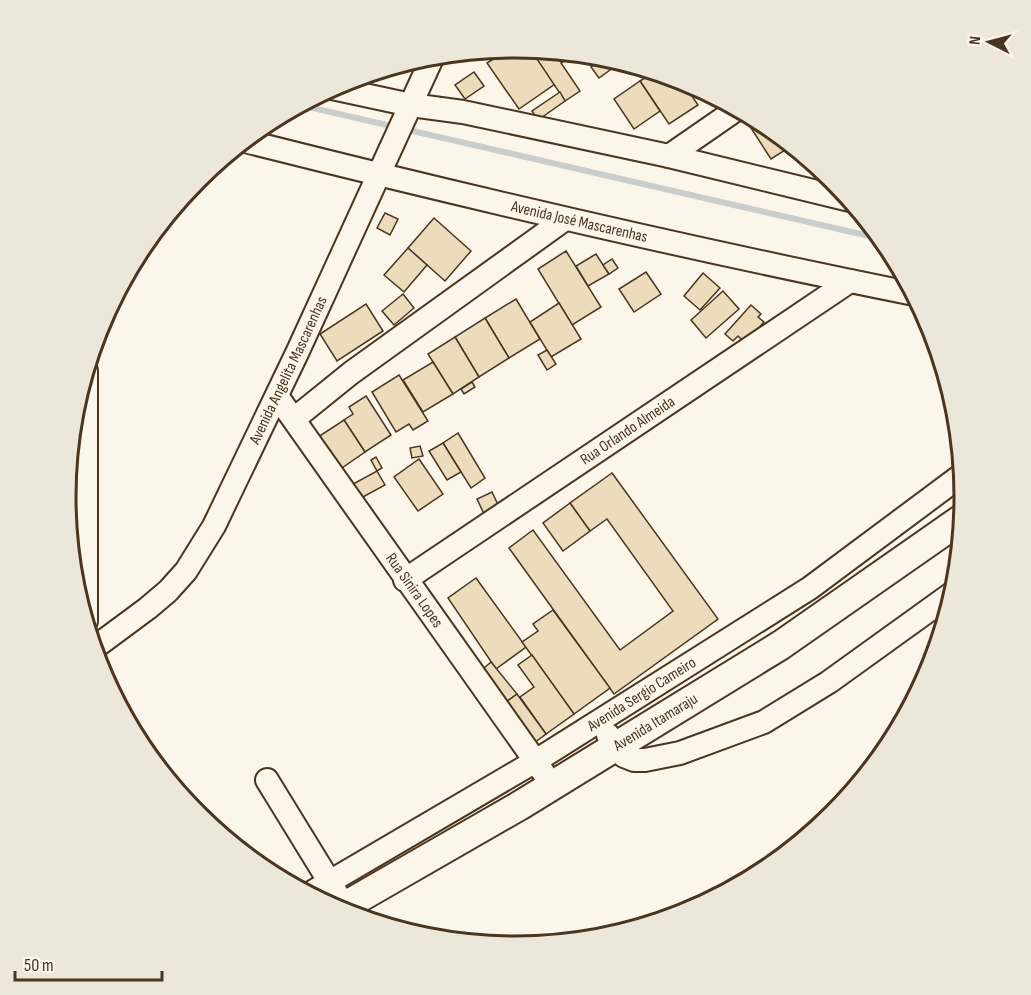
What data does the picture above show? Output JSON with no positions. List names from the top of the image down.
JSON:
{
  "streets": {
    "main road": ["Avenida Itamaraju"],
    "street": [
      "Avenida José Mascarenhas",
      "Avenida Angelita Mascarenhas",
      "Rua Orlando Almeida",
      "Rua Sinira Lopes",
      "Avenida Sergio Cameiro"
    ]
  },
  "crossings": [
    ["Avenida José Mascarenhas", "Avenida Angelita Mascarenhas"],
    ["Avenida José Mascarenhas", "Rua Orlando Almeida"],
    ["Avenida Angelita Mascarenhas", "Rua Sinira Lopes"],
    ["Rua Orlando Almeida", "Rua Sinira Lopes"],
    ["Rua Sinira Lopes", "Avenida Sergio Cameiro"],
    ["Rua Sinira Lopes", "Avenida Itamaraju"]
  ],
  "scale_bar": "50 m",
  "north": "left"
}
